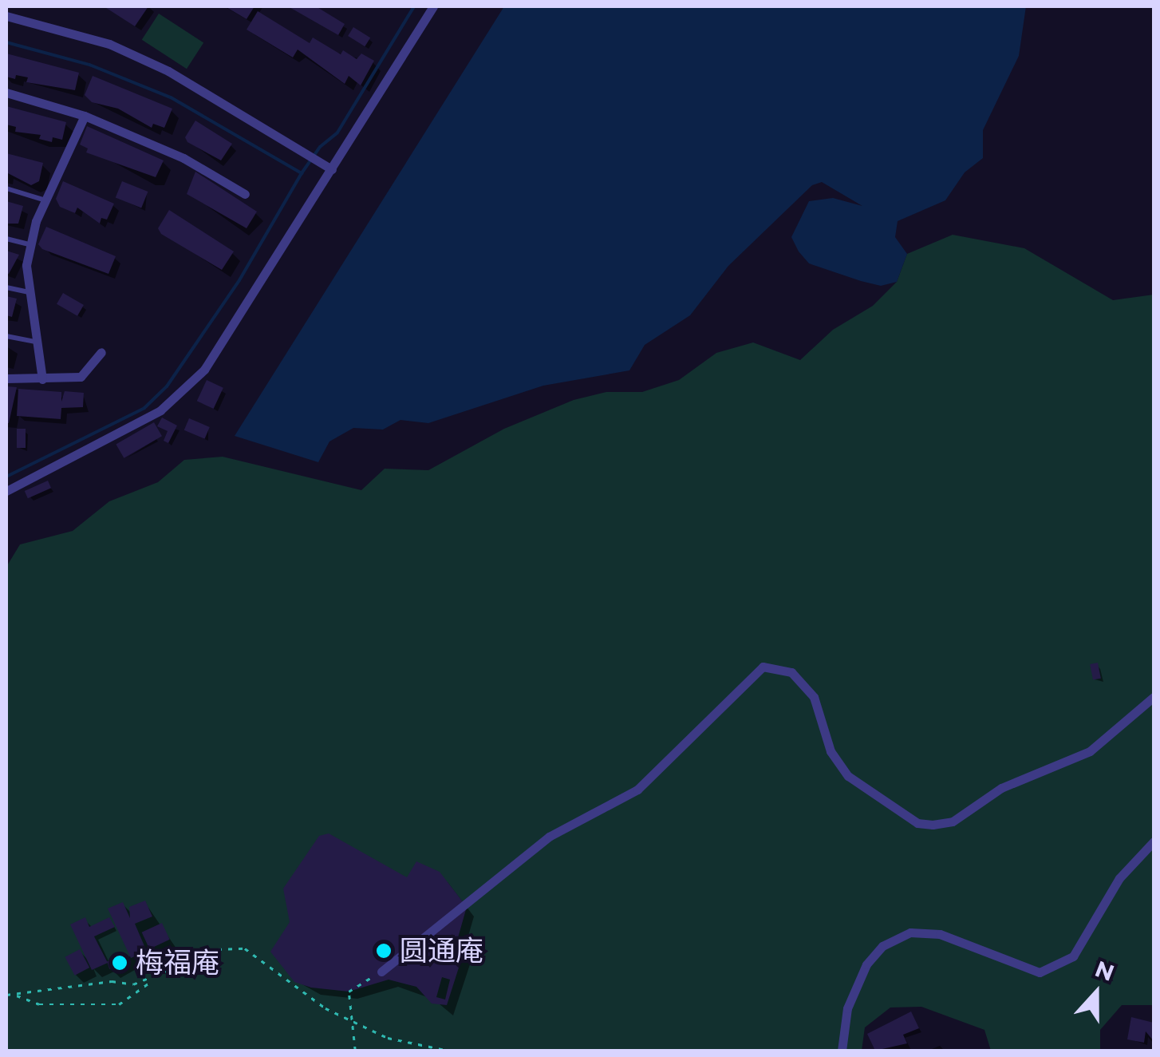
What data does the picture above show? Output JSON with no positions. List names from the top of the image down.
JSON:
{
  "places": ["圆通庵", "梅福庵"],
  "north": "top"
}
